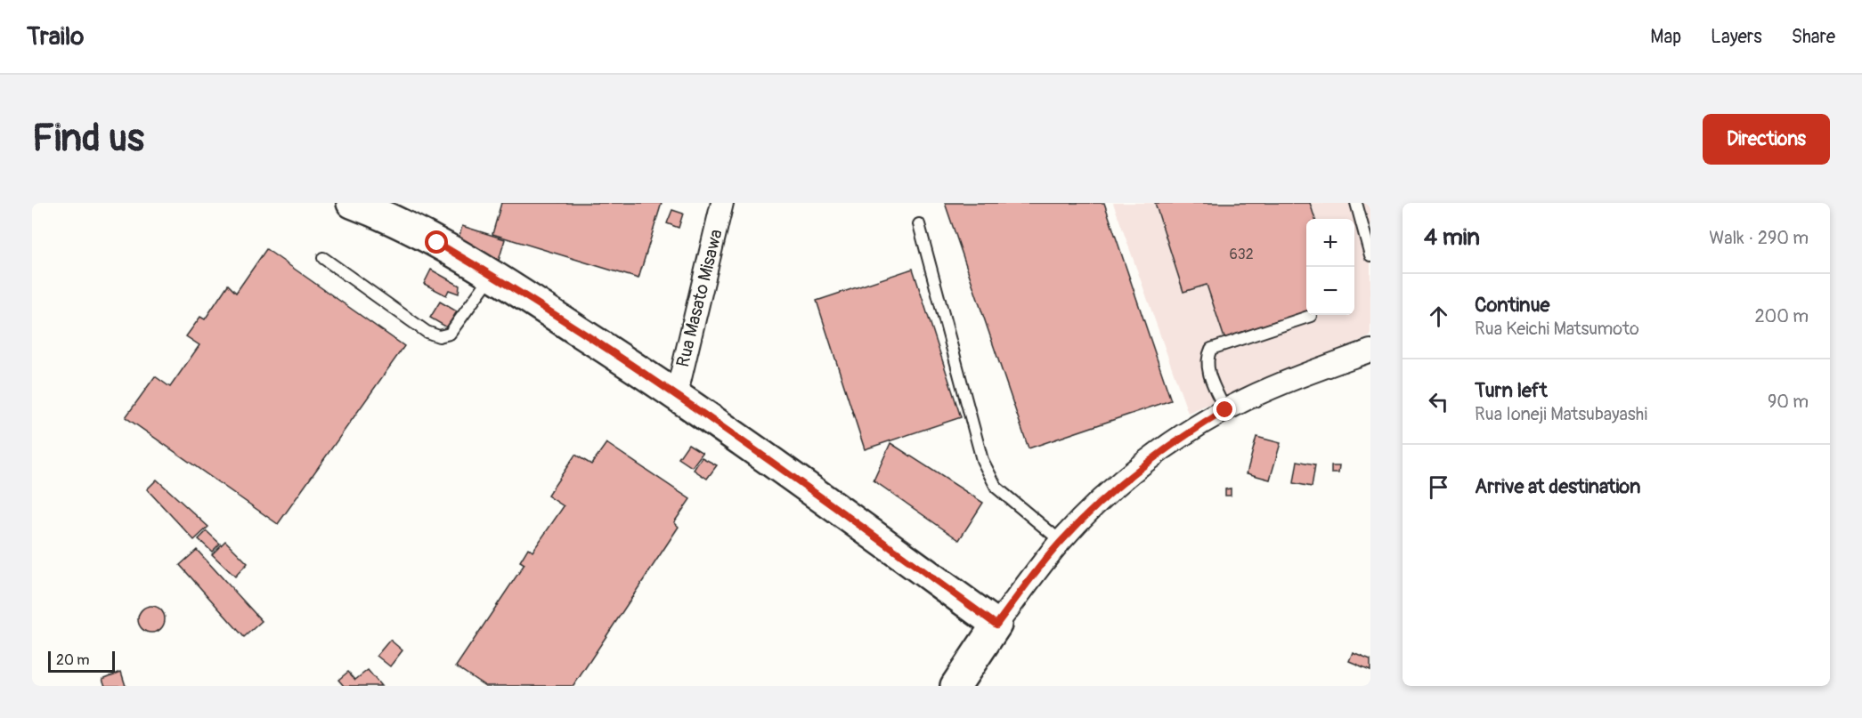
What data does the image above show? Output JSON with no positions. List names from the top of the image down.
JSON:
{
  "streets": {
    "street": ["Rua Masato Misawa"]
  },
  "house_numbers": ["632"],
  "scale_bar": "20 m",
  "page": {
    "header": "Trailo",
    "nav": ["Map", "Layers", "Share"],
    "buttons": "Directions",
    "title": "Find us",
    "heading": ["4 min", "Walk · 290 m"],
    "map_buttons": ["+", "−"],
    "list": [
      ["Continue", "Rua Keichi Matsumoto", "200 m"],
      ["Turn left", "Rua Ioneji Matsubayashi", "90 m"],
      "Arrive at destination"
    ],
    "scale": "20 m"
  }
}
